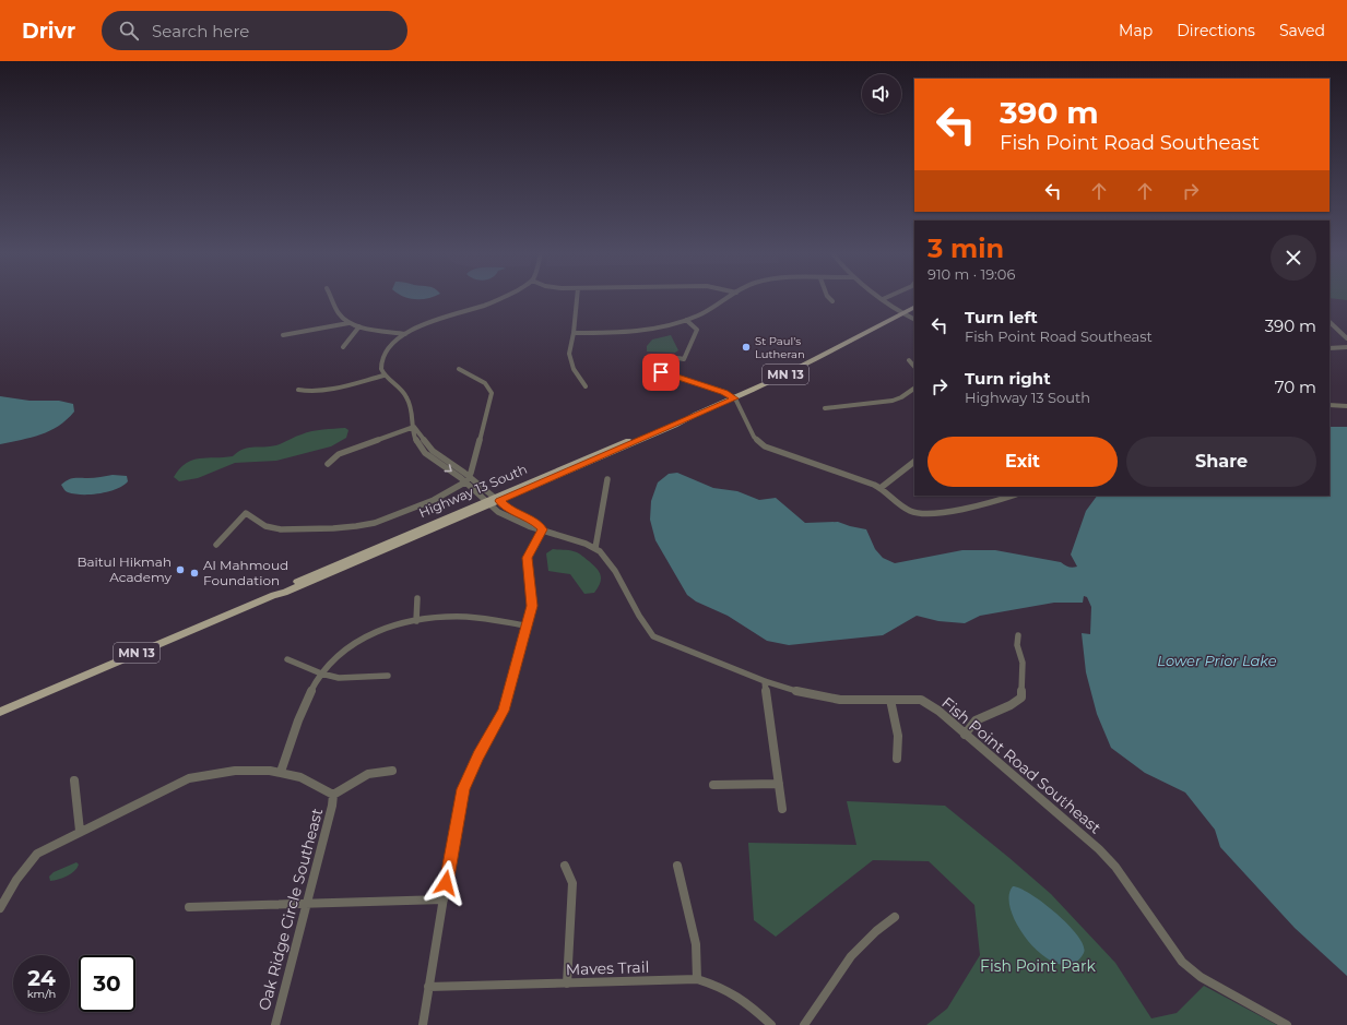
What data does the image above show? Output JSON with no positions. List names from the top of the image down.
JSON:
{
  "streets": {
    "main road": ["MN 13", "Highway 13 South"],
    "street": ["Fish Point Road Southeast", "Oak Ridge Circle Southeast", "Maves Trail"]
  },
  "crossings": [
    ["Highway 13 South", "Fish Point Road Southeast"]
  ],
  "water": ["Lower Prior Lake"],
  "parks": ["Fish Point Park"],
  "places": ["St Paul's Lutheran", "Baitul Hikmah Academy", "Al Mahmoud Foundation"],
  "page": {
    "header": "Drivr",
    "search": "Search here",
    "nav": ["Map", "Directions", "Saved"],
    "turn": ["390 m", "Fish Point Road Southeast"],
    "heading": ["3 min", "910 m · 19:06"],
    "list": [
      {
        "name": "Turn left",
        "note": "Fish Point Road Southeast",
        "value": "390 m"
      },
      {
        "name": "Turn right",
        "note": "Highway 13 South",
        "value": "70 m"
      }
    ],
    "buttons": ["Exit", "Share"],
    "speed": "24 km/h",
    "limit": "30"
  }
}
